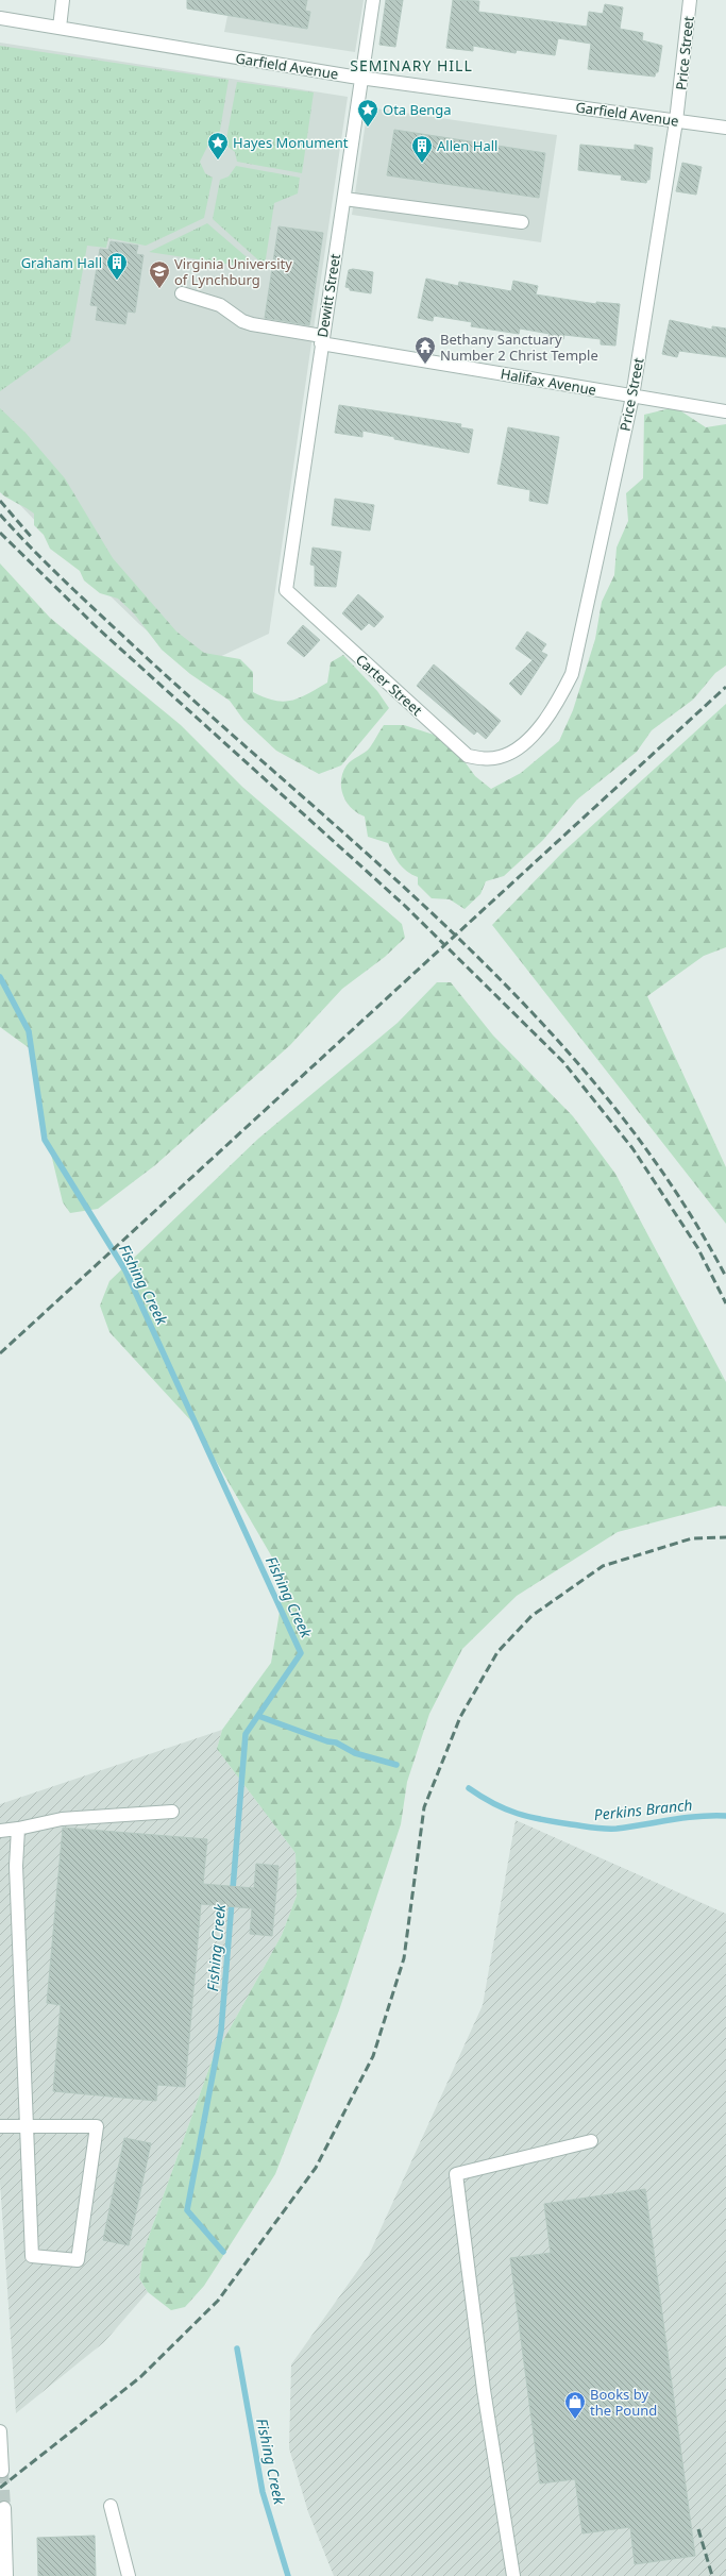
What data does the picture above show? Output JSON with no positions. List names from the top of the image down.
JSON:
{
  "streets": {
    "street": [
      "Price Street",
      "Garfield Avenue",
      "Dewitt Street",
      "Halifax Avenue",
      "Carter Street"
    ]
  },
  "crossings": [
    ["Price Street", "Garfield Avenue"],
    ["Price Street", "Halifax Avenue"],
    ["Price Street", "Carter Street"],
    ["Garfield Avenue", "Dewitt Street"],
    ["Dewitt Street", "Halifax Avenue"],
    ["Dewitt Street", "Carter Street"]
  ],
  "districts": ["SEMINARY HILL"],
  "water": ["Fishing Creek", "Perkins Branch"],
  "places": {
    "place": ["Ota Benga", "Hayes Monument"],
    "building": ["Allen Hall", "Graham Hall"],
    "school or university": ["Virginia University of Lynchburg"],
    "temple": ["Bethany Sanctuary Number 2 Christ Temple"],
    "shop": ["Books by the Pound"]
  }
}
